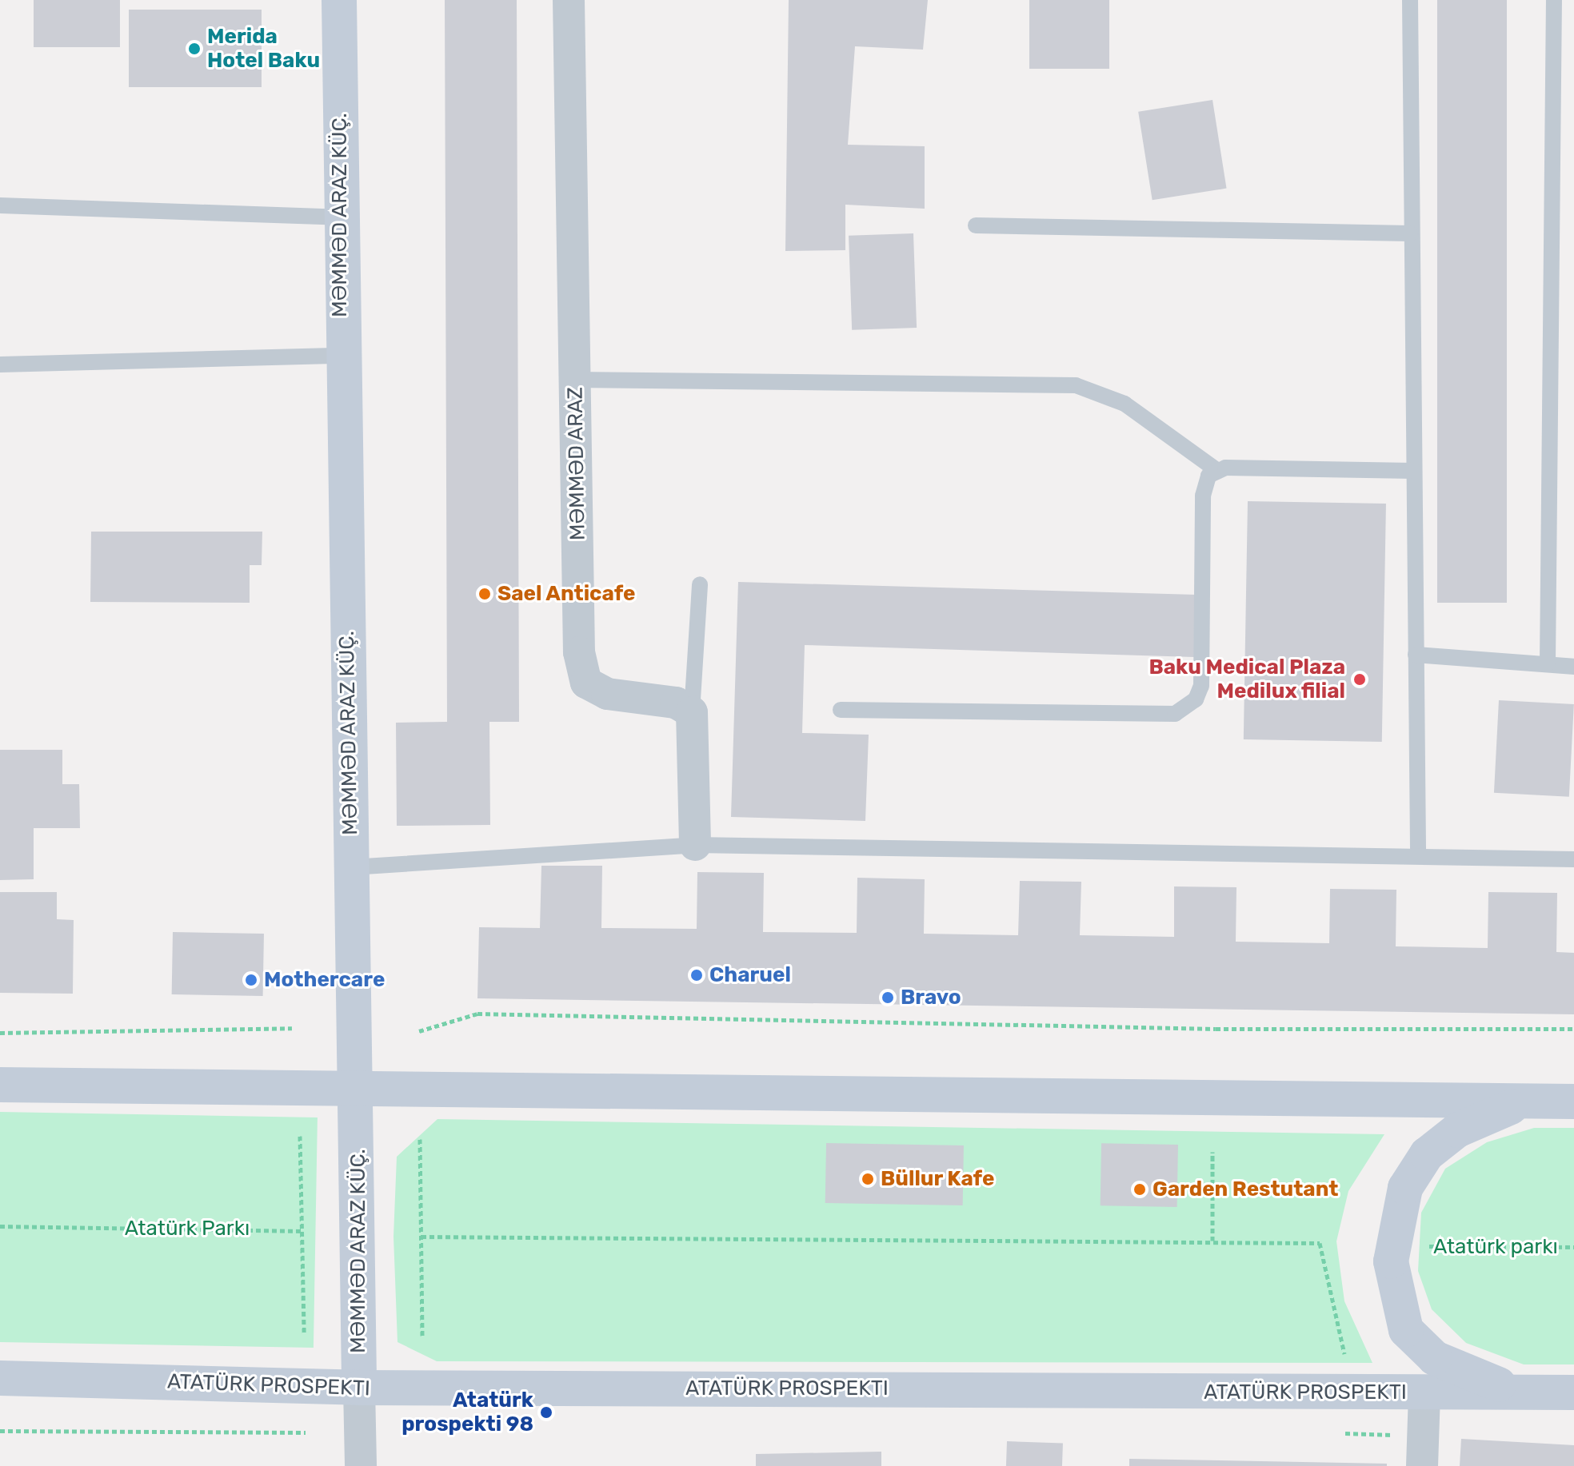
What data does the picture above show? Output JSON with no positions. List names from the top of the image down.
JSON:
{
  "streets": {
    "main road": ["MƏMMƏD ARAZ KÜÇ.", "ATATÜRK PROSPEKTI"],
    "street": ["MƏMMƏD ARAZ"]
  },
  "crossings": [
    ["MƏMMƏD ARAZ KÜÇ.", "ATATÜRK PROSPEKTI"]
  ],
  "parks": ["Atatürk Parkı", "Atatürk parkı"],
  "places": [
    "Merida Hotel Baku",
    "Sael Anticafe",
    "Baku Medical Plaza Medilux filial",
    "Charuel",
    "Mothercare",
    "Bravo",
    "Büllur Kafe",
    "Garden Restutant",
    "Atatürk prospekti 98"
  ]
}
